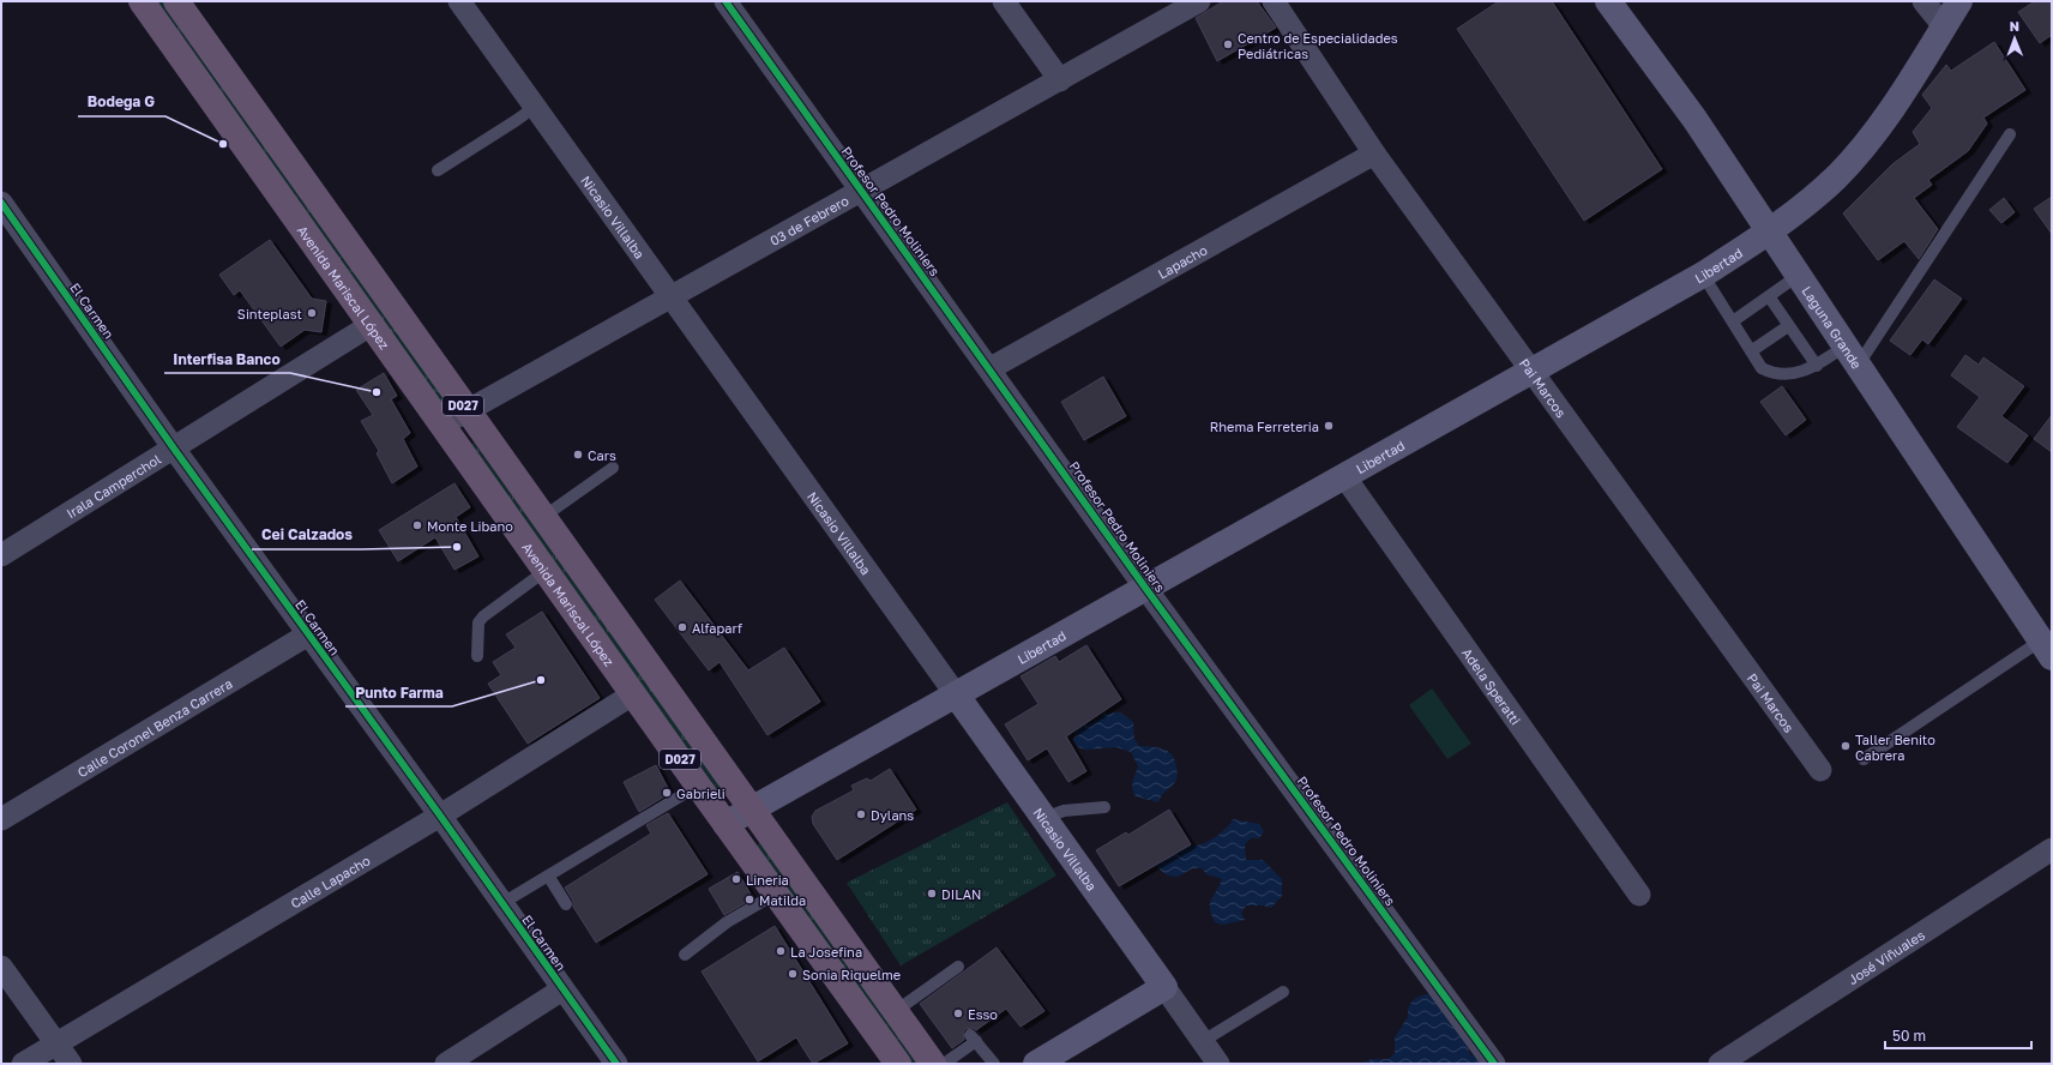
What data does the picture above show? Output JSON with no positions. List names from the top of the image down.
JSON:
{
  "streets": {
    "highway": ["Avenida Mariscal López", "D027"],
    "main road": ["Nicasio Villalba", "Libertad", "Laguna Grande"],
    "street": [
      "Profesor Pedro Moliniers",
      "03 de Febrero",
      "Lapacho",
      "El Carmen",
      "Pai Marcos",
      "Irala Camperchol",
      "Adela Speratti",
      "Calle Coronel Benza Carrera",
      "Calle Lapacho",
      "José Viñuales"
    ]
  },
  "crossings": [
    ["Profesor Pedro Moliniers", "03 de Febrero"],
    ["Profesor Pedro Moliniers", "Lapacho"],
    ["Profesor Pedro Moliniers", "Libertad"],
    ["Nicasio Villalba", "03 de Febrero"],
    ["Nicasio Villalba", "Libertad"],
    ["03 de Febrero", "Avenida Mariscal López"],
    ["03 de Febrero", "D027"],
    ["Lapacho", "Pai Marcos"],
    ["Libertad", "Avenida Mariscal López"],
    ["Libertad", "Laguna Grande"],
    ["Libertad", "Pai Marcos"],
    ["Libertad", "D027"],
    ["Libertad", "Adela Speratti"],
    ["Avenida Mariscal López", "Irala Camperchol"],
    ["Avenida Mariscal López", "Calle Lapacho"],
    ["El Carmen", "Irala Camperchol"],
    ["El Carmen", "Calle Coronel Benza Carrera"],
    ["El Carmen", "Calle Lapacho"]
  ],
  "places": [
    "Centro de Especialidades Pediátricas",
    "Bodega G",
    "Sinteplast",
    "Interfisa Banco",
    "Rhema Ferreteria",
    "Cars",
    "Monte Libano",
    "Cei Calzados",
    "Alfaparf",
    "Punto Farma",
    "Taller Benito Cabrera",
    "Gabrieli",
    "Dylans",
    "Lineria",
    "DILAN",
    "Matilda",
    "La Josefina",
    "Sonia Riquelme",
    "Esso"
  ],
  "scale_bar": "50 m",
  "north": "top"
}
